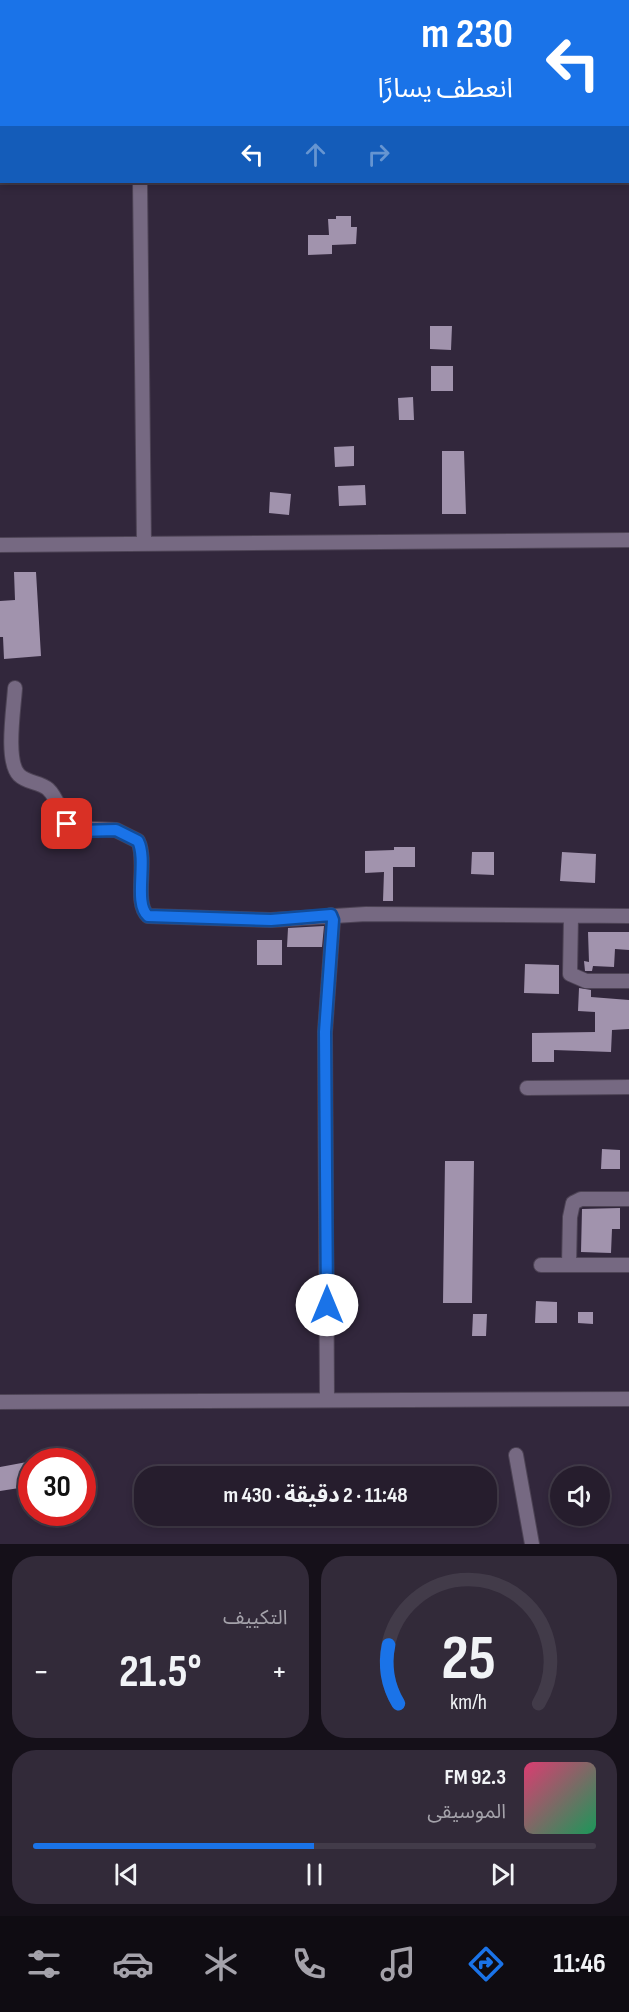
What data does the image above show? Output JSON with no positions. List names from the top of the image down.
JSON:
{
  "page": {
    "turn": ["230 m", "انعطف يسارًا"],
    "limit": "30",
    "trip": "11:48 · 2 دقيقة · 430 m",
    "tile": "التكييف",
    "heat": ["−", "21.5°", "+"],
    "song": ["92.3 FM", "الموسيقى"],
    "tabs": "11:46",
    "gauge": ["25", "km/h"]
  }
}
